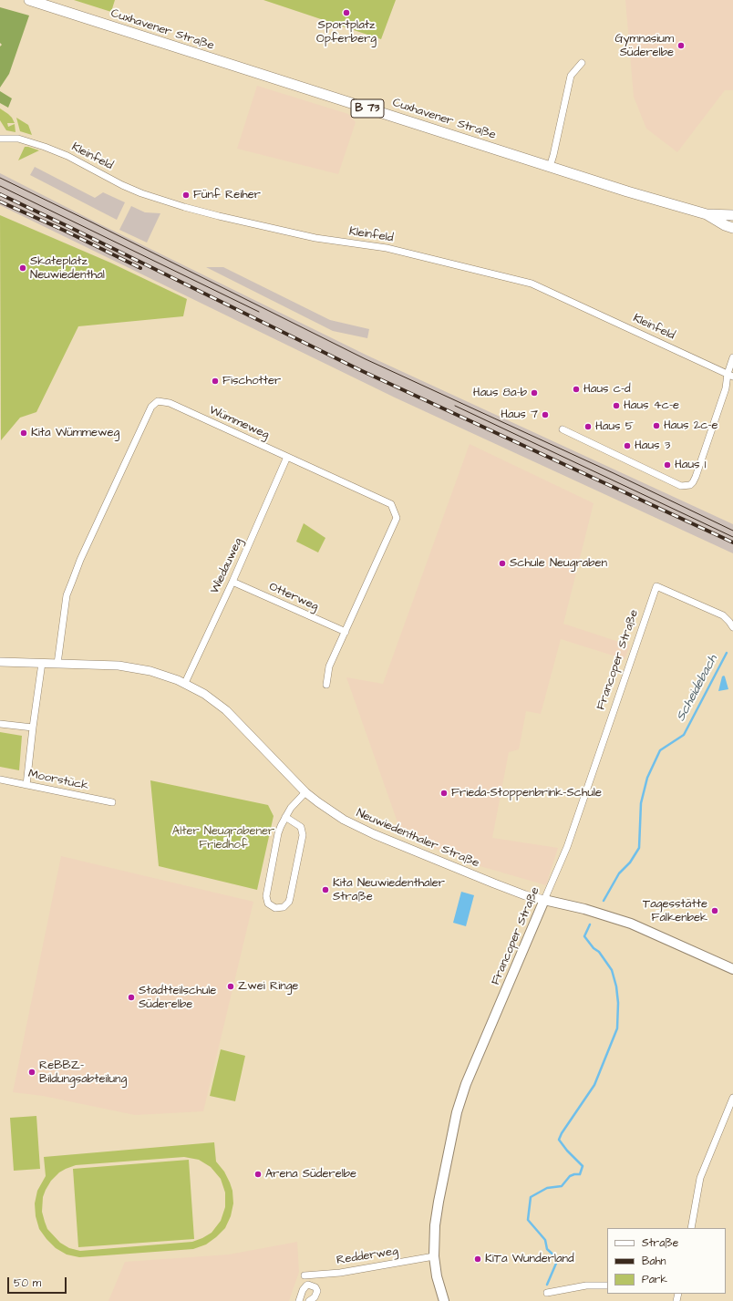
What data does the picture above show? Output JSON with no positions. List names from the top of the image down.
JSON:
{
  "streets": {
    "main road": [
      "Cuxhavener Straße",
      "B 73",
      "Francoper Straße",
      "Neuwiedenthaler Straße"
    ],
    "street": [
      "Kleinfeld",
      "Wümmeweg",
      "Wiedauweg",
      "Otterweg",
      "Moorstück",
      "Redderweg"
    ]
  },
  "crossings": [
    ["Wümmeweg", "Wiedauweg"],
    ["Wümmeweg", "Otterweg"],
    ["Wümmeweg", "Neuwiedenthaler Straße"],
    ["Wiedauweg", "Otterweg"],
    ["Wiedauweg", "Neuwiedenthaler Straße"],
    ["Francoper Straße", "Neuwiedenthaler Straße"],
    ["Francoper Straße", "Redderweg"]
  ],
  "water": ["Scheidebach"],
  "parks": ["Alter Neugrabener Friedhof"],
  "places": [
    "Sportplatz Opferberg",
    "Gymnasium Süderelbe",
    "Fünf Reiher",
    "Skateplatz Neuwiedenthal",
    "Fischotter",
    "Haus c-d",
    "Haus 8a-b",
    "Haus 4c-e",
    "Haus 7",
    "Haus 2c-e",
    "Haus 5",
    "Kita Wümmeweg",
    "Haus 3",
    "Haus 1",
    "Schule Neugraben",
    "Frieda-Stoppenbrink-Schule",
    "Kita Neuwiedenthaler Straße",
    "Tagesstätte Falkenbek",
    "Zwei Ringe",
    "Stadtteilschule Süderelbe",
    "ReBBZ- Bildungsabteilung",
    "Arena Süderelbe",
    "KiTa Wunderland"
  ],
  "legend": ["Straße", "Bahn", "Park"],
  "scale_bar": "50 m"
}
